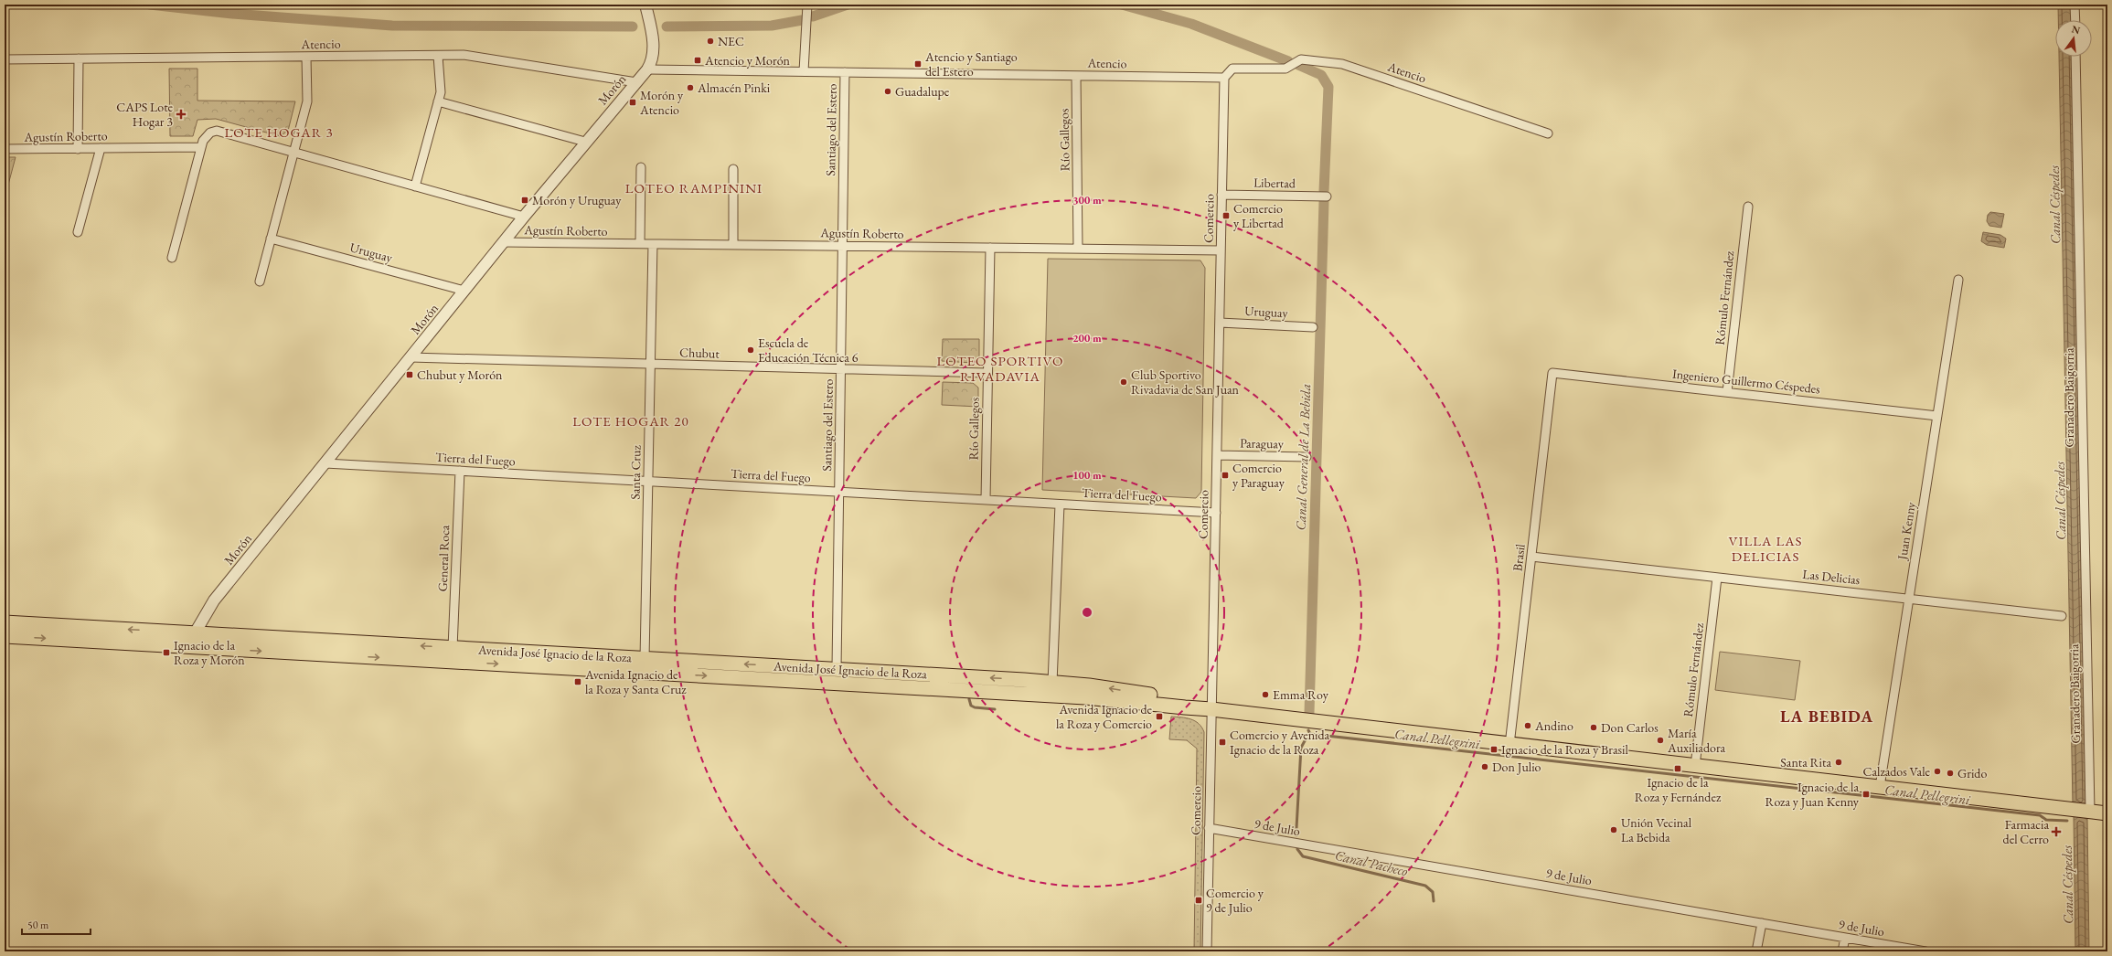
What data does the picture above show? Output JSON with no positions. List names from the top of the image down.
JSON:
{
  "streets": {
    "main road": ["Avenida José Ignacio de la Roza"],
    "street": [
      "Atencio",
      "Morón",
      "Santiago del Estero",
      "Agustín Roberto",
      "Río Gallegos",
      "Libertad",
      "Comercio",
      "Uruguay",
      "Rómulo Fernández",
      "Chubut",
      "Ingeniero Guillermo Céspedes",
      "Granadero Baigorria",
      "Paraguay",
      "Tierra del Fuego",
      "Santa Cruz",
      "Juan Kenny",
      "Brasil",
      "General Roca",
      "Las Delicias",
      "9 de Julio"
    ]
  },
  "crossings": [
    ["Atencio", "Morón"],
    ["Atencio", "Santiago del Estero"],
    ["Atencio", "Río Gallegos"],
    ["Atencio", "Comercio"],
    ["Morón", "Agustín Roberto"],
    ["Morón", "Uruguay"],
    ["Morón", "Chubut"],
    ["Morón", "Tierra del Fuego"],
    ["Morón", "Avenida José Ignacio de la Roza"],
    ["Santiago del Estero", "Agustín Roberto"],
    ["Santiago del Estero", "Chubut"],
    ["Santiago del Estero", "Tierra del Fuego"],
    ["Santiago del Estero", "Avenida José Ignacio de la Roza"],
    ["Agustín Roberto", "Río Gallegos"],
    ["Agustín Roberto", "Comercio"],
    ["Agustín Roberto", "Santa Cruz"],
    ["Río Gallegos", "Chubut"],
    ["Río Gallegos", "Tierra del Fuego"],
    ["Libertad", "Comercio"],
    ["Comercio", "Uruguay"],
    ["Comercio", "Paraguay"],
    ["Comercio", "Tierra del Fuego"],
    ["Comercio", "Avenida José Ignacio de la Roza"],
    ["Comercio", "9 de Julio"],
    ["Rómulo Fernández", "Ingeniero Guillermo Céspedes"],
    ["Rómulo Fernández", "Las Delicias"],
    ["Rómulo Fernández", "Avenida José Ignacio de la Roza"],
    ["Chubut", "Santa Cruz"],
    ["Ingeniero Guillermo Céspedes", "Juan Kenny"],
    ["Ingeniero Guillermo Céspedes", "Brasil"],
    ["Granadero Baigorria", "Avenida José Ignacio de la Roza"],
    ["Tierra del Fuego", "Santa Cruz"],
    ["Tierra del Fuego", "General Roca"],
    ["Santa Cruz", "Avenida José Ignacio de la Roza"],
    ["Juan Kenny", "Las Delicias"],
    ["Juan Kenny", "Avenida José Ignacio de la Roza"],
    ["Brasil", "Las Delicias"],
    ["Brasil", "Avenida José Ignacio de la Roza"],
    ["General Roca", "Avenida José Ignacio de la Roza"]
  ],
  "districts": [
    "LOTE HOGAR 3",
    "LOTEO RAMPININI",
    "LOTEO SPORTIVO RIVADAVIA",
    "LOTE HOGAR 20",
    "VILLA LAS DELICIAS",
    "LA BEBIDA"
  ],
  "water": [
    "Canal Céspedes",
    "Canal General de La Bebida",
    "Canal Pellegrini",
    "Canal Pacheco"
  ],
  "places": {
    "other": [
      "NEC",
      "Almacén Pinki",
      "Guadalupe",
      "Escuela de Educación Técnica 6",
      "Club Sportivo Rivadavia de San Juan",
      "Emma Roy",
      "Andino",
      "Don Carlos",
      "María Auxiliadora",
      "Santa Rita",
      "Don Julio",
      "Calzados Vale",
      "Grido",
      "Unión Vecinal La Bebida"
    ],
    "transit": [
      "Atencio y Morón",
      "Atencio y Santiago del Estero",
      "Morón y Atencio",
      "Morón y Uruguay",
      "Comercio y Libertad",
      "Chubut y Morón",
      "Comercio y Paraguay",
      "Ignacio de la Roza y Morón",
      "Avenida Ignacio de la Roza y Santa Cruz",
      "Avenida Ignacio de la Roza y Comercio",
      "Comercio y Avenida Ignacio de la Roza",
      "Ignacio de la Roza y Brasil",
      "Ignacio de la Roza y Fernández",
      "Ignacio de la Roza y Juan Kenny",
      "Comercio y 9 de Julio"
    ],
    "health": ["CAPS Lote Hogar 3", "Farmacia del Cerro"]
  },
  "scale_bar": "50 m",
  "north": "top",
  "rings": ["300 m", "200 m", "100 m"]
}
